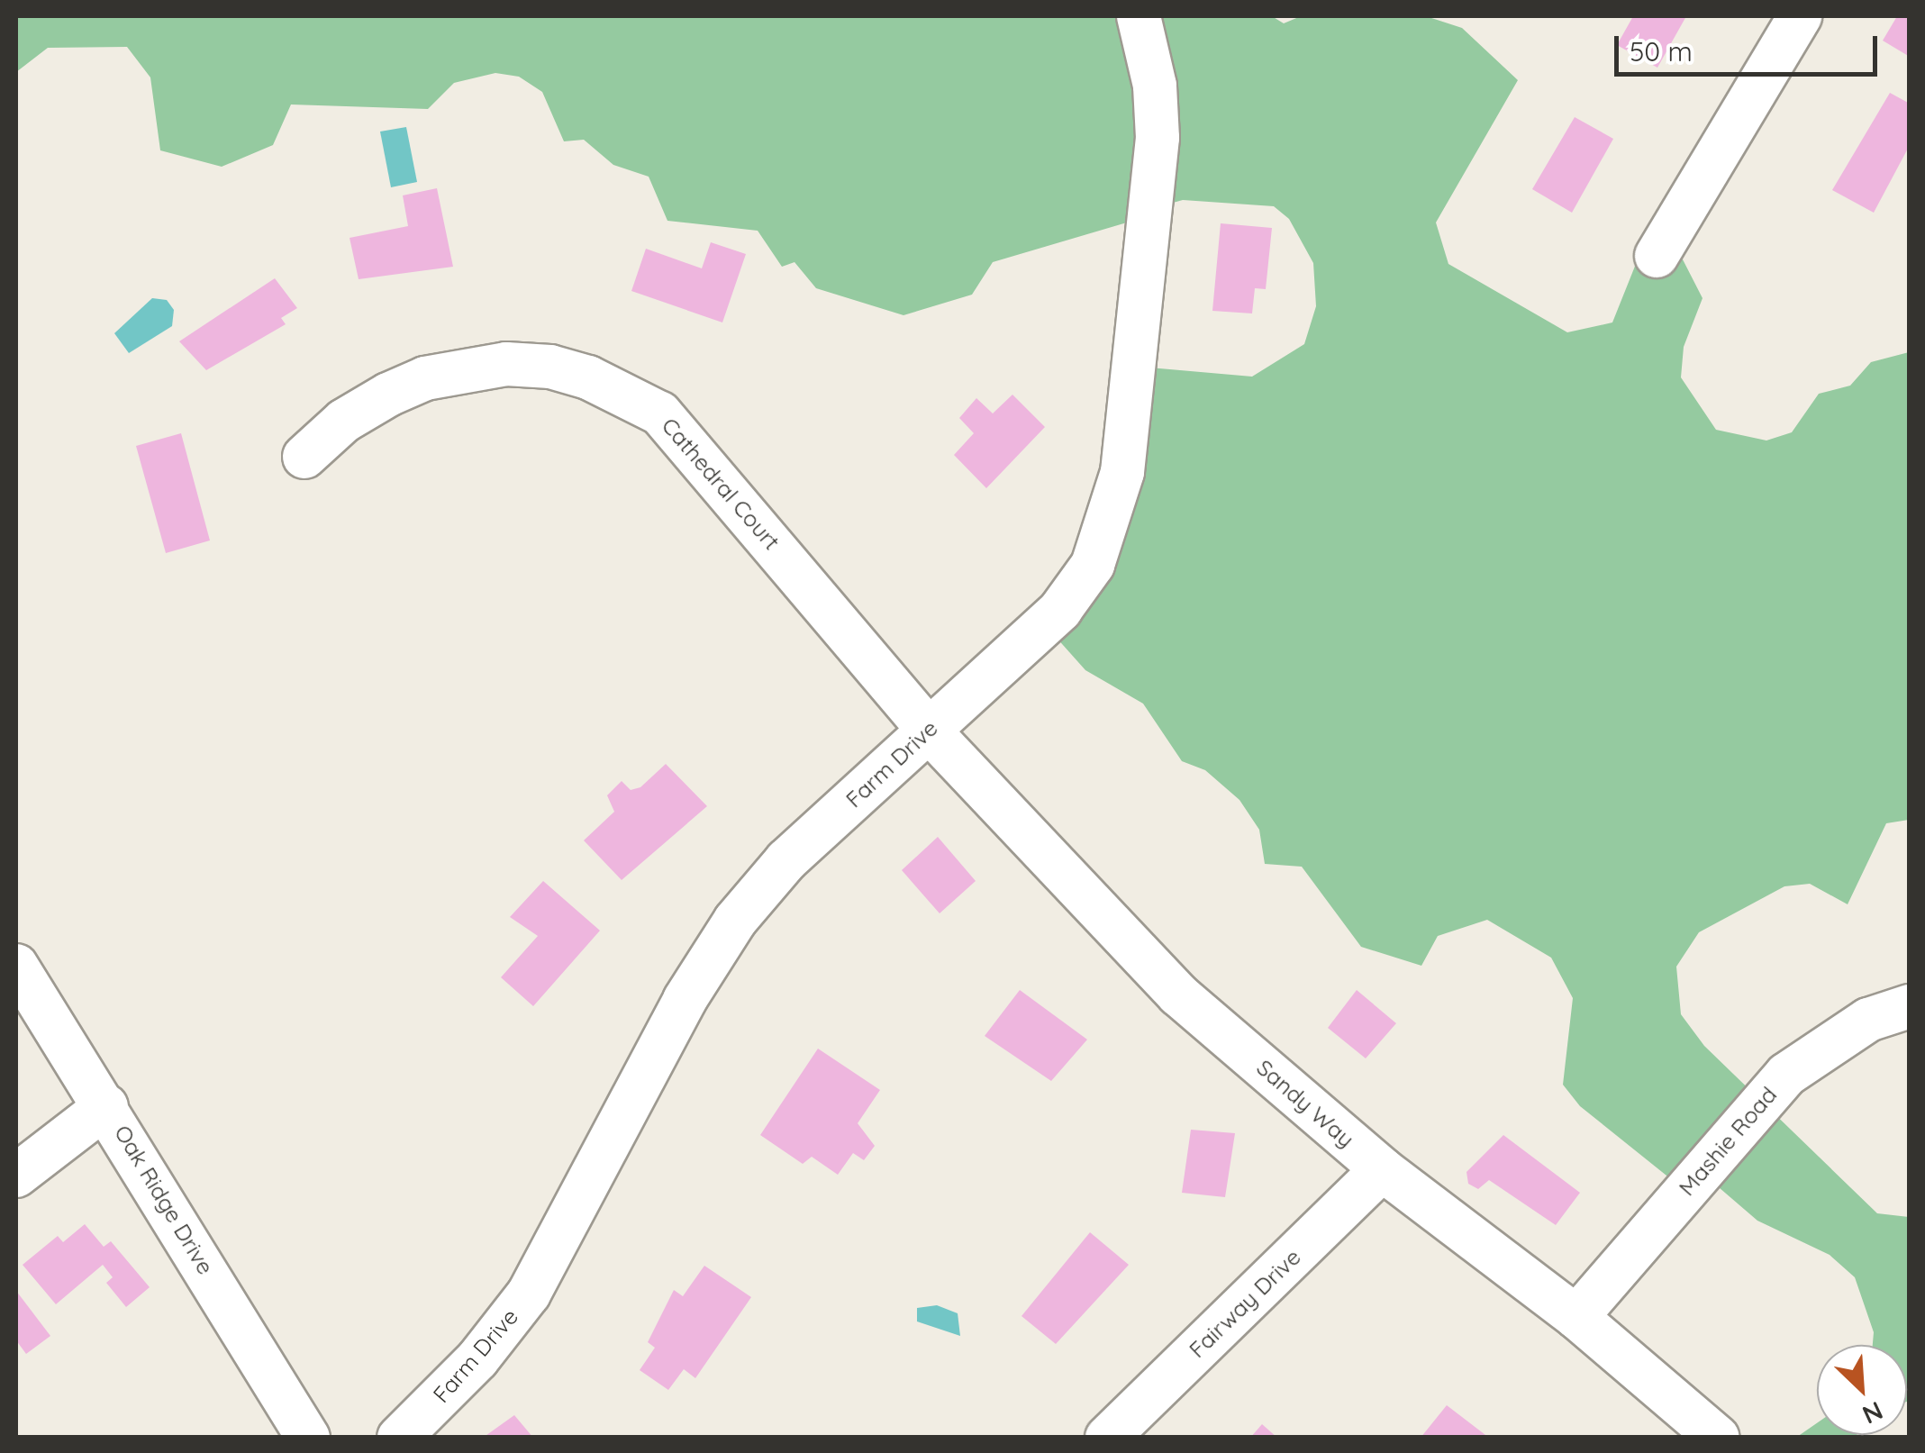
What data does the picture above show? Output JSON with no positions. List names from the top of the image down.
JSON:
{
  "streets": {
    "street": [
      "Cathedral Court",
      "Farm Drive",
      "Sandy Way",
      "Mashie Road",
      "Oak Ridge Drive",
      "Fairway Drive"
    ]
  },
  "crossings": [
    ["Cathedral Court", "Farm Drive"],
    ["Cathedral Court", "Sandy Way"],
    ["Farm Drive", "Sandy Way"],
    ["Sandy Way", "Mashie Road"],
    ["Sandy Way", "Fairway Drive"]
  ],
  "scale_bar": "50 m",
  "north": "bottom right"
}
